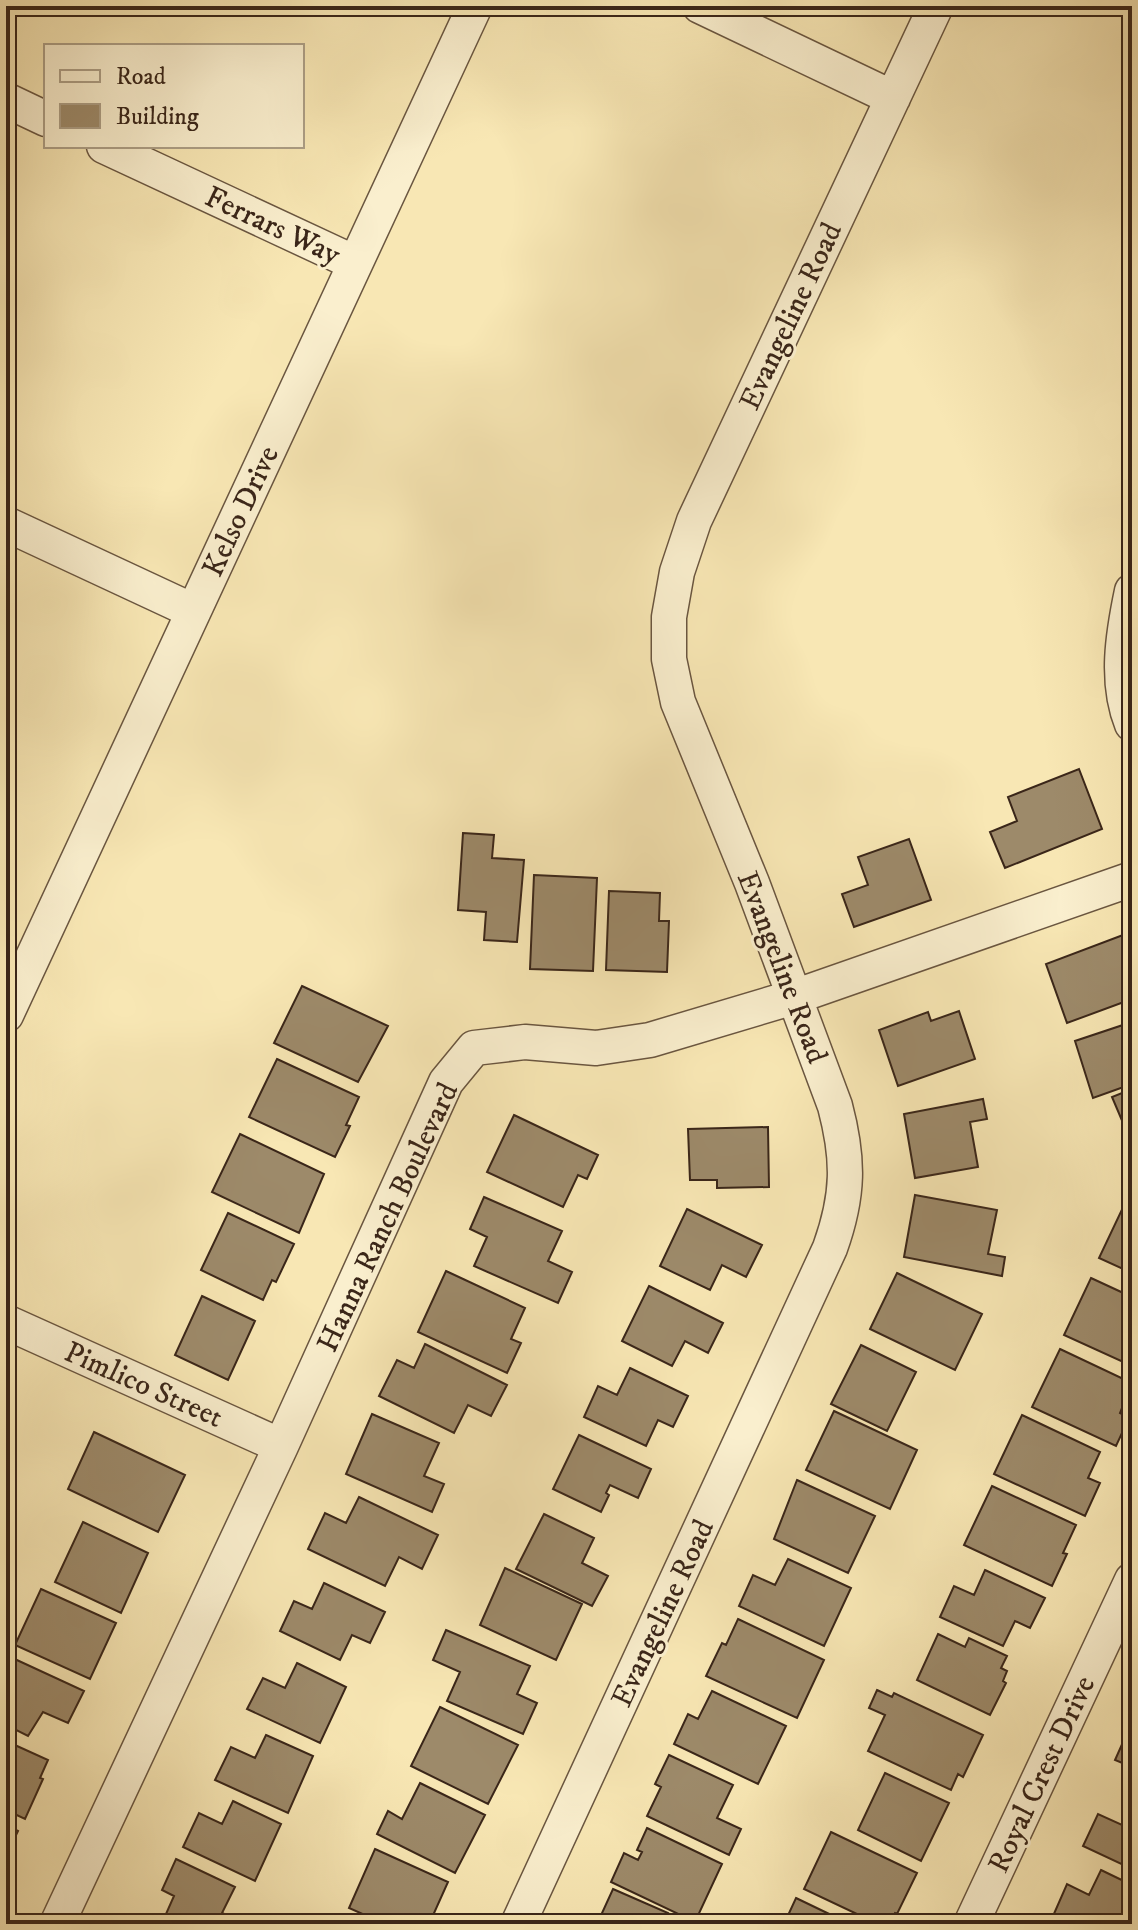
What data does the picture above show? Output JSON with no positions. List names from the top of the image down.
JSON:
{
  "streets": {
    "street": [
      "Ferrars Way",
      "Evangeline Road",
      "Kelso Drive",
      "Hanna Ranch Boulevard",
      "Pimlico Street",
      "Royal Crest Drive"
    ]
  },
  "crossings": [
    ["Ferrars Way", "Kelso Drive"],
    ["Evangeline Road", "Hanna Ranch Boulevard"],
    ["Hanna Ranch Boulevard", "Pimlico Street"]
  ],
  "legend": ["Road", "Building"]
}
